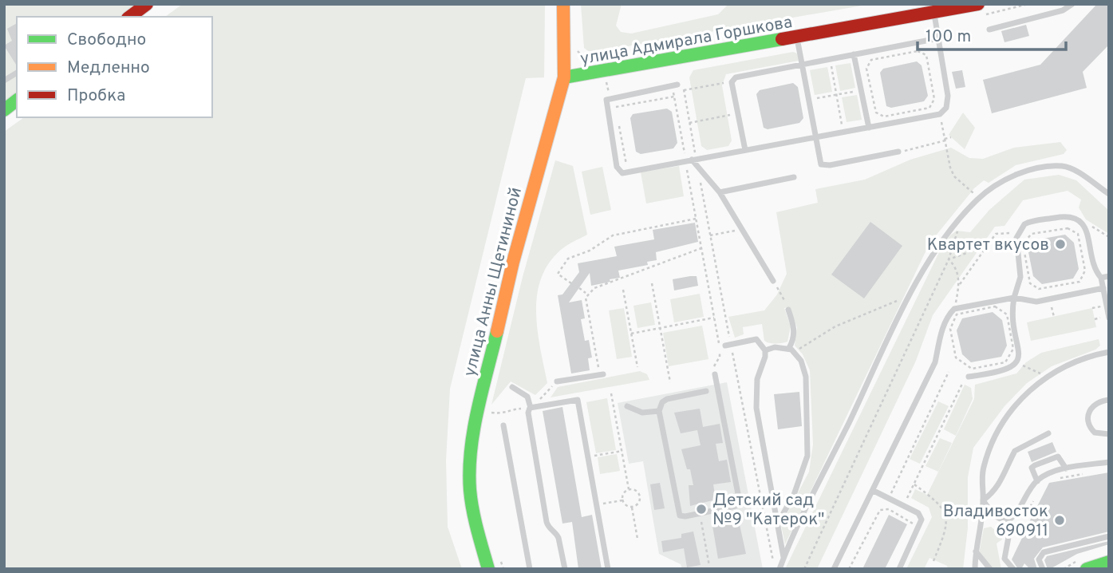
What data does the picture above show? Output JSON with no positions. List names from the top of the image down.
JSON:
{
  "streets": {
    "main road": ["улица Адмирала Горшкова", "улица Анны Щетининой"]
  },
  "crossings": [
    ["улица Адмирала Горшкова", "улица Анны Щетининой"]
  ],
  "places": ["Квартет вкусов", "Детский сад №9 \"Катерок\"", "Владивосток 690911"],
  "legend": ["Свободно", "Медленно", "Пробка"],
  "scale_bar": "100 m"
}
